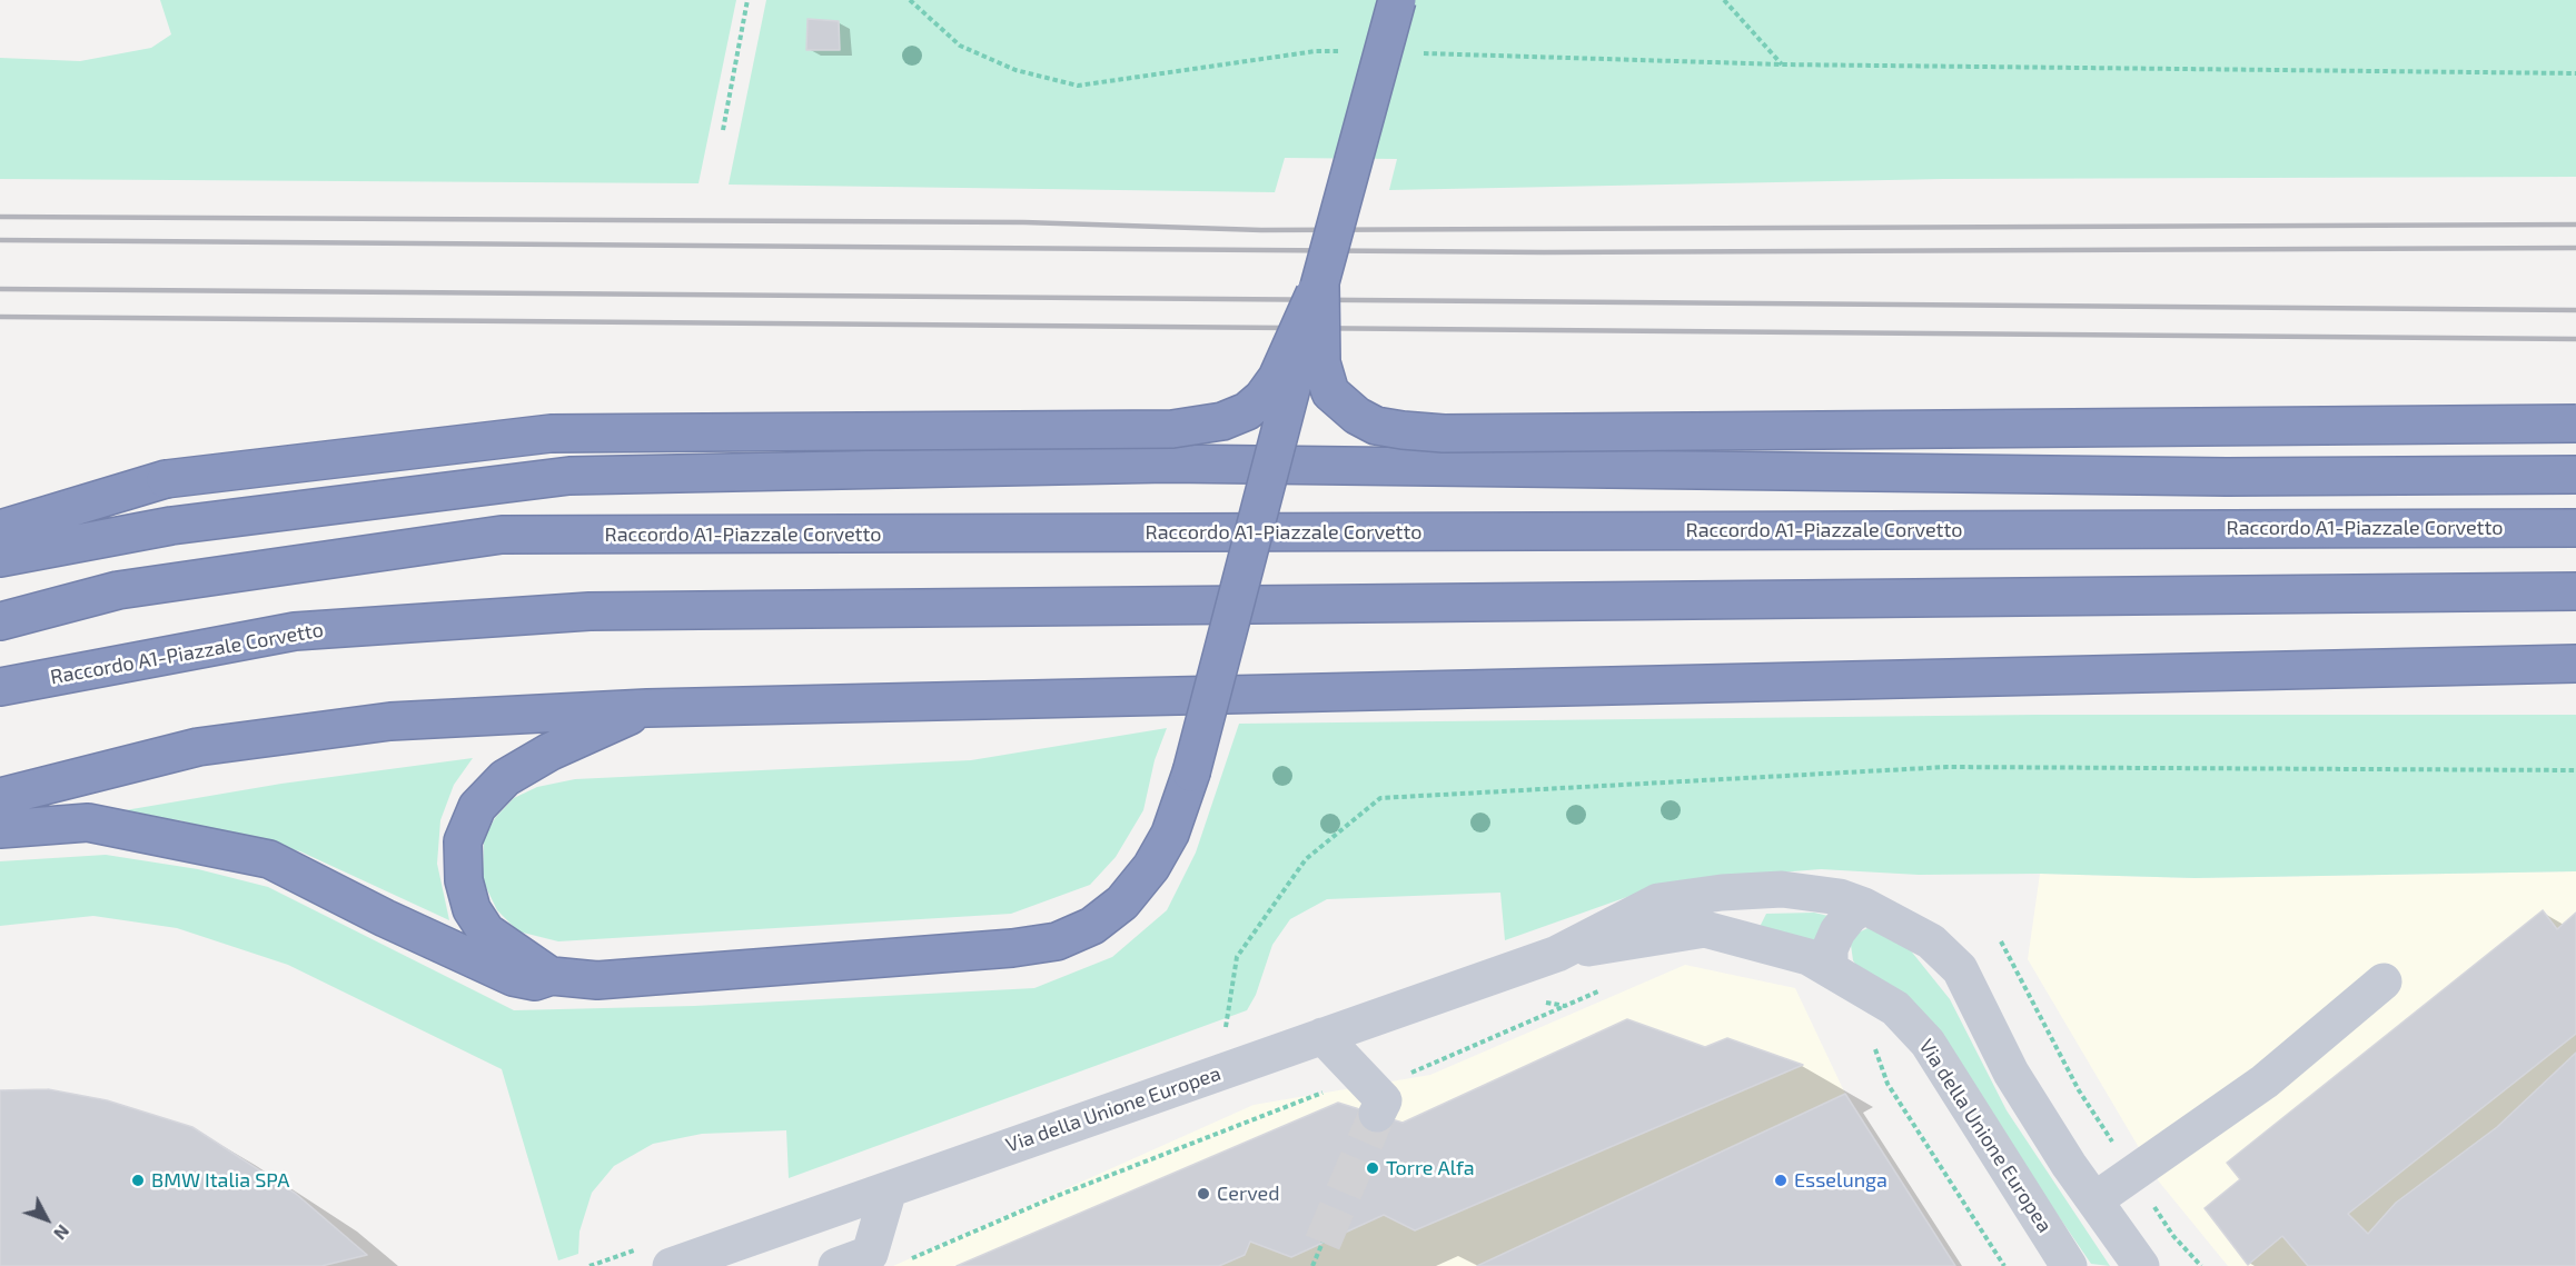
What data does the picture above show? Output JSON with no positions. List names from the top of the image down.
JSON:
{
  "streets": {
    "highway": ["Raccordo A1-Piazzale Corvetto"],
    "street": ["Via della Unione Europea"]
  },
  "places": [
    "Torre Alfa",
    "BMW Italia SPA",
    "Esselunga",
    "Cerved"
  ],
  "north": "bottom right"
}
